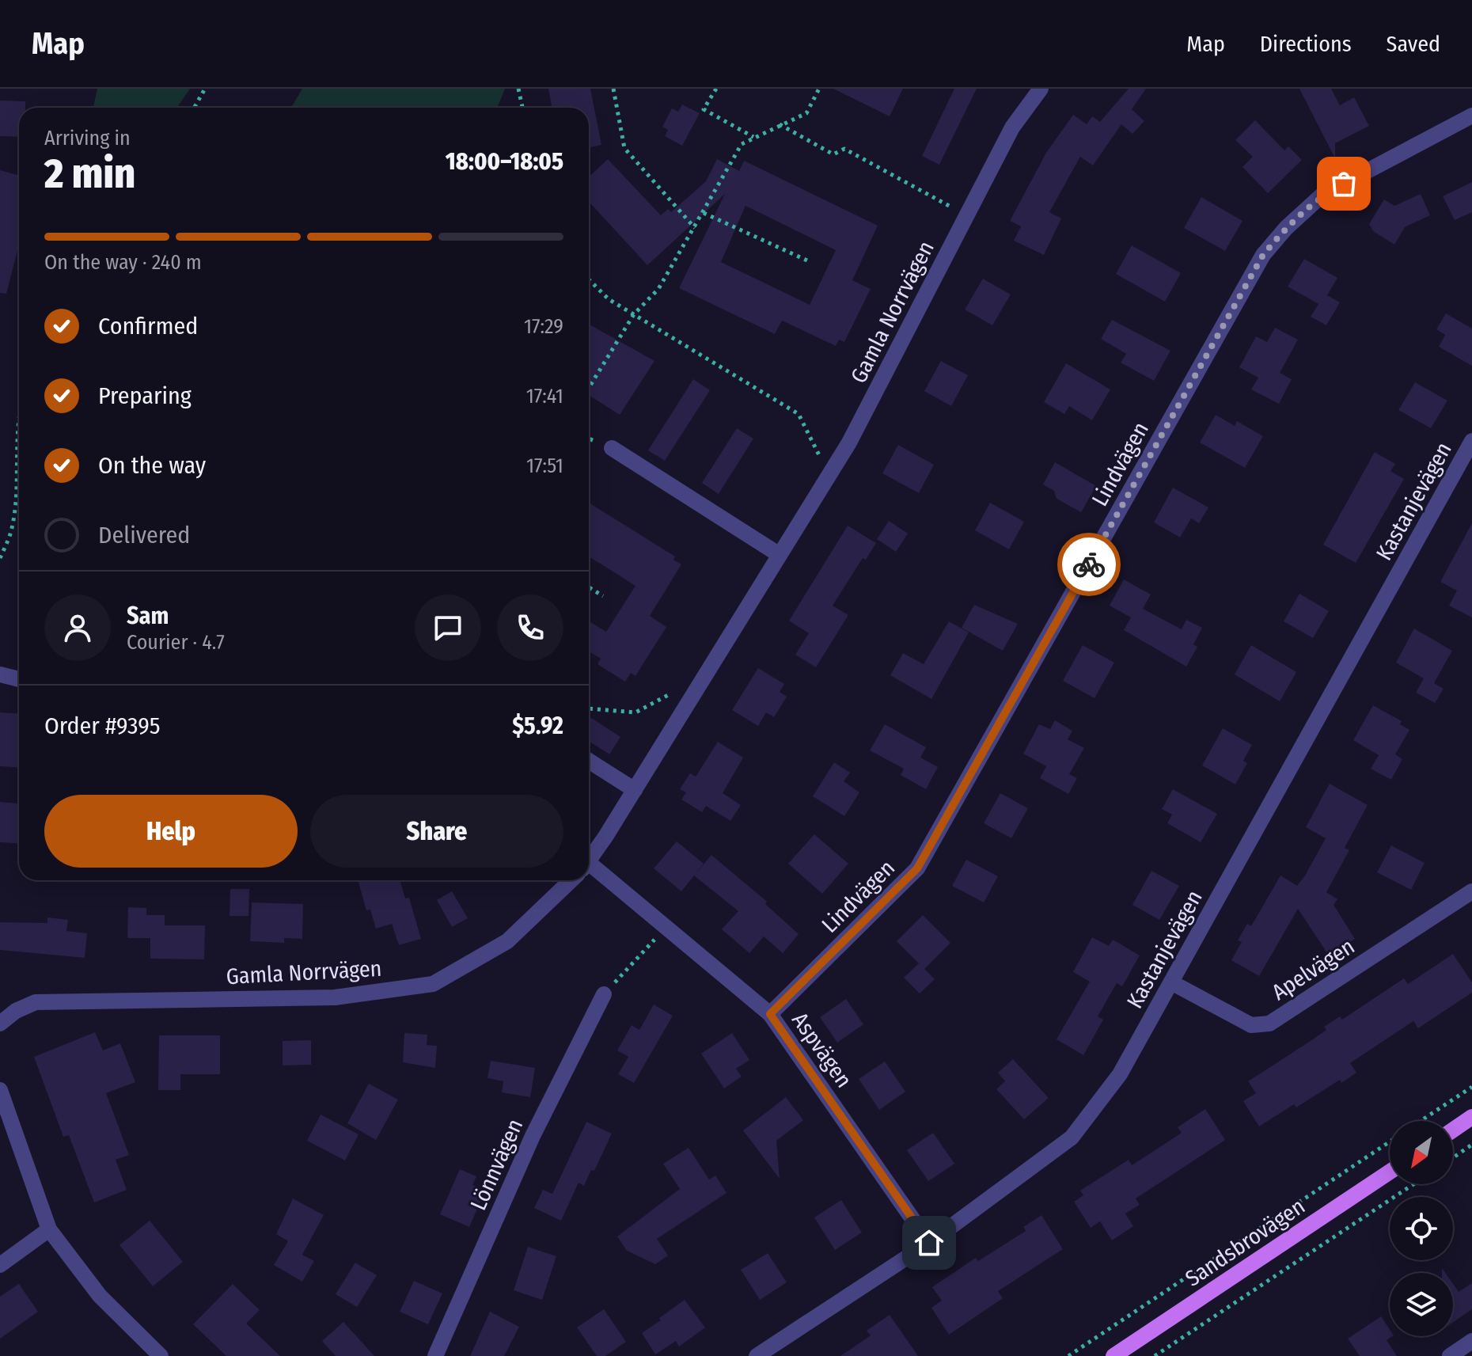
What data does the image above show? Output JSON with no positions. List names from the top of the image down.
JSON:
{
  "streets": {
    "main road": ["Sandsbrovägen"],
    "street": [
      "Gamla Norrvägen",
      "Lindvägen",
      "Kastanjevägen",
      "Apelvägen",
      "Aspvägen",
      "Lönnvägen"
    ]
  },
  "crossings": [
    ["Lindvägen", "Aspvägen"],
    ["Kastanjevägen", "Apelvägen"],
    ["Kastanjevägen", "Aspvägen"]
  ],
  "north": "bottom left",
  "page": {
    "header": "Map",
    "nav": ["Map", "Directions", "Saved"],
    "heading": ["2 min", "Arriving in", "18:00–18:05"],
    "panel": [
      "Sam",
      "Courier · 4.7",
      "Order #9395",
      "$5.92"
    ],
    "bar": "On the way · 240 m",
    "list": [
      ["Confirmed", "17:29"],
      ["Preparing", "17:41"],
      ["On the way", "17:51"],
      "Delivered"
    ],
    "buttons": ["Help", "Share"]
  }
}
